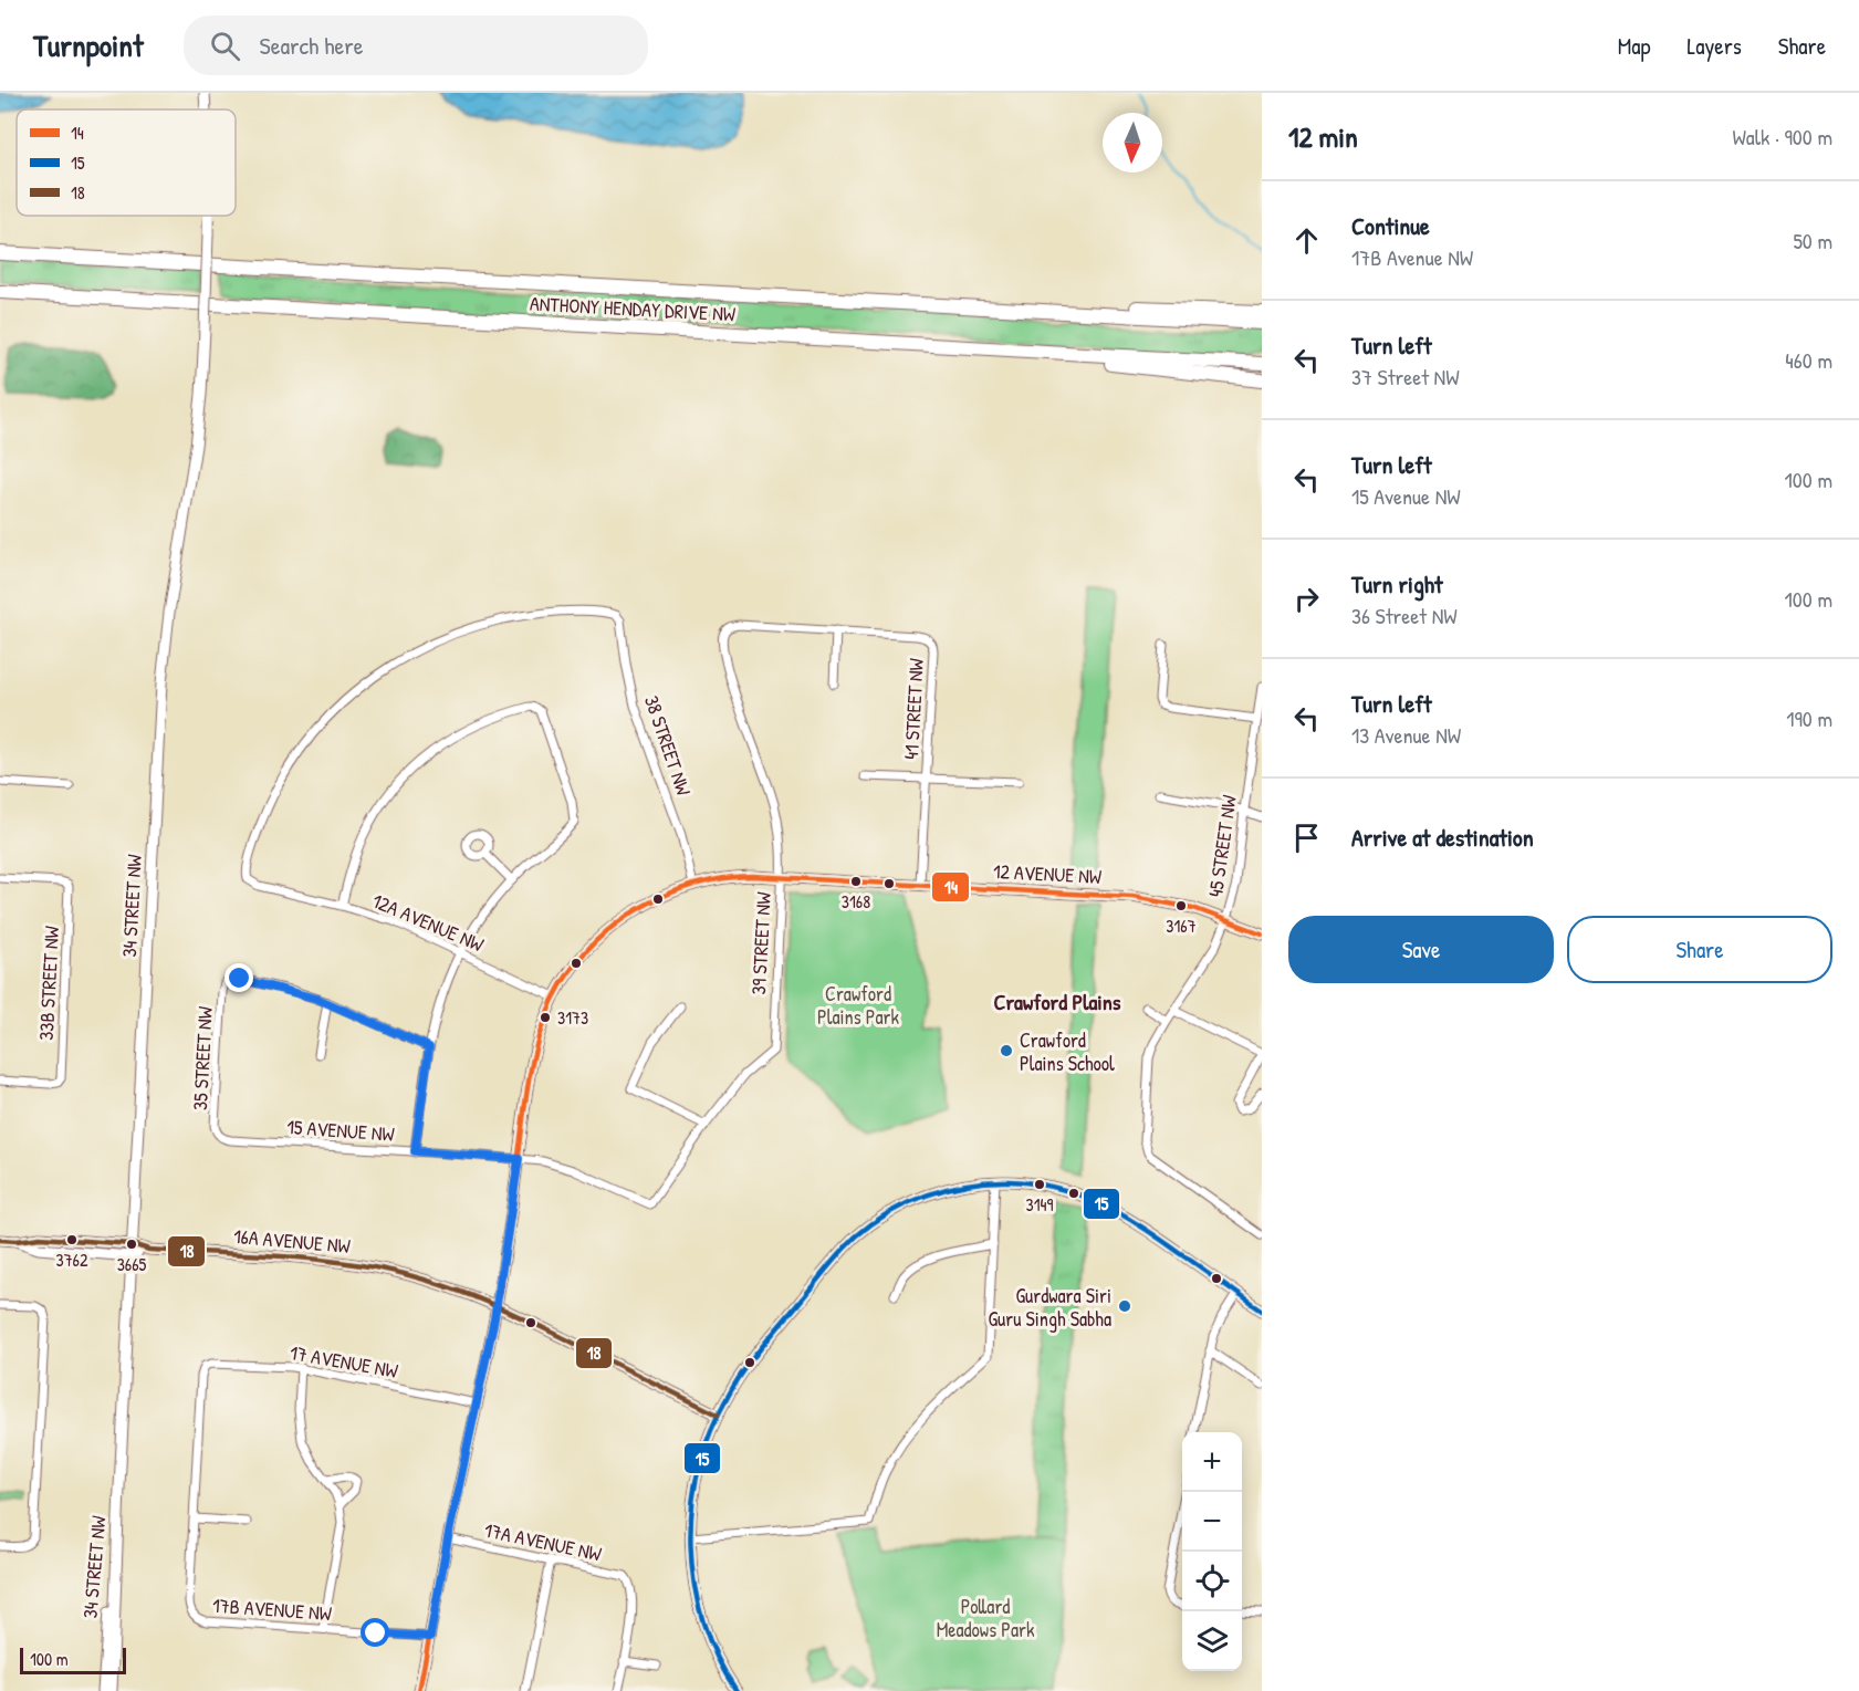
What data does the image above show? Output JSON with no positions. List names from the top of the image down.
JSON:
{
  "streets": {
    "highway": ["ANTHONY HENDAY DRIVE NW"],
    "street": [
      "41 STREET NW",
      "38 STREET NW",
      "45 STREET NW",
      "12 AVENUE NW",
      "34 STREET NW",
      "12A AVENUE NW",
      "39 STREET NW",
      "33B STREET NW",
      "35 STREET NW",
      "15 AVENUE NW",
      "16A AVENUE NW",
      "17 AVENUE NW",
      "17A AVENUE NW",
      "17B AVENUE NW"
    ]
  },
  "crossings": [
    ["41 STREET NW", "12 AVENUE NW"],
    ["41 STREET NW", "39 STREET NW"],
    ["38 STREET NW", "12 AVENUE NW"],
    ["38 STREET NW", "12A AVENUE NW"],
    ["45 STREET NW", "12 AVENUE NW"],
    ["12 AVENUE NW", "12A AVENUE NW"],
    ["12 AVENUE NW", "39 STREET NW"],
    ["12 AVENUE NW", "15 AVENUE NW"],
    ["12 AVENUE NW", "16A AVENUE NW"],
    ["12 AVENUE NW", "17 AVENUE NW"],
    ["12 AVENUE NW", "17A AVENUE NW"],
    ["12 AVENUE NW", "17B AVENUE NW"],
    ["34 STREET NW", "16A AVENUE NW"],
    ["39 STREET NW", "15 AVENUE NW"],
    ["35 STREET NW", "15 AVENUE NW"],
    ["17 AVENUE NW", "17B AVENUE NW"]
  ],
  "districts": ["Crawford Plains"],
  "parks": ["Crawford Plains Park", "Pollard Meadows Park"],
  "places": [
    "3168",
    "3167",
    "3173",
    "Crawford Plains School",
    "3149",
    "3762",
    "3665",
    "Gurdwara Siri Guru Singh Sabha"
  ],
  "lines": ["transit line 14", "transit line 15", "transit line 18"],
  "legend": ["14", "15", "18"],
  "scale_bar": "100 m",
  "north": "bottom",
  "page": {
    "header": "Turnpoint",
    "search": "Search here",
    "nav": ["Map", "Layers", "Share"],
    "heading": ["12 min", "Walk · 900 m"],
    "list": [
      ["Continue", "17B Avenue NW", "50 m"],
      ["Turn left", "37 Street NW", "460 m"],
      ["Turn left", "15 Avenue NW", "100 m"],
      ["Turn right", "36 Street NW", "100 m"],
      ["Turn left", "13 Avenue NW", "190 m"],
      "Arrive at destination"
    ],
    "buttons": ["Save", "Share"],
    "map_buttons": ["+", "−"],
    "scale": "100 m"
  }
}
